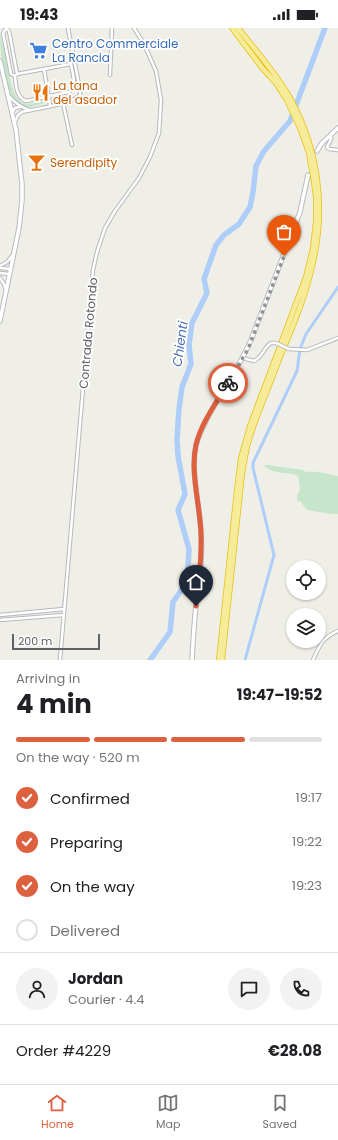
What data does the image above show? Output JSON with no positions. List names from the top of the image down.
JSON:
{
  "streets": {
    "street": ["Contrada Rotondo"]
  },
  "water": ["Chienti"],
  "places": {
    "supermarket": ["Centro Commerciale La Rancia"],
    "restaurant": ["La tana del asador"],
    "bar": ["Serendipity"]
  },
  "scale_bar": "200 m",
  "page": {
    "status": "19:43",
    "scale": "200 m",
    "heading": ["4 min", "Arriving in", "19:47–19:52"],
    "panel": [
      "Jordan",
      "Courier · 4.4",
      "Order #4229",
      "€28.08"
    ],
    "bar": "On the way · 520 m",
    "list": [
      ["Confirmed", "19:17"],
      ["Preparing", "19:22"],
      ["On the way", "19:23"],
      "Delivered"
    ],
    "tabs": ["Home", "Map", "Saved"]
  }
}
